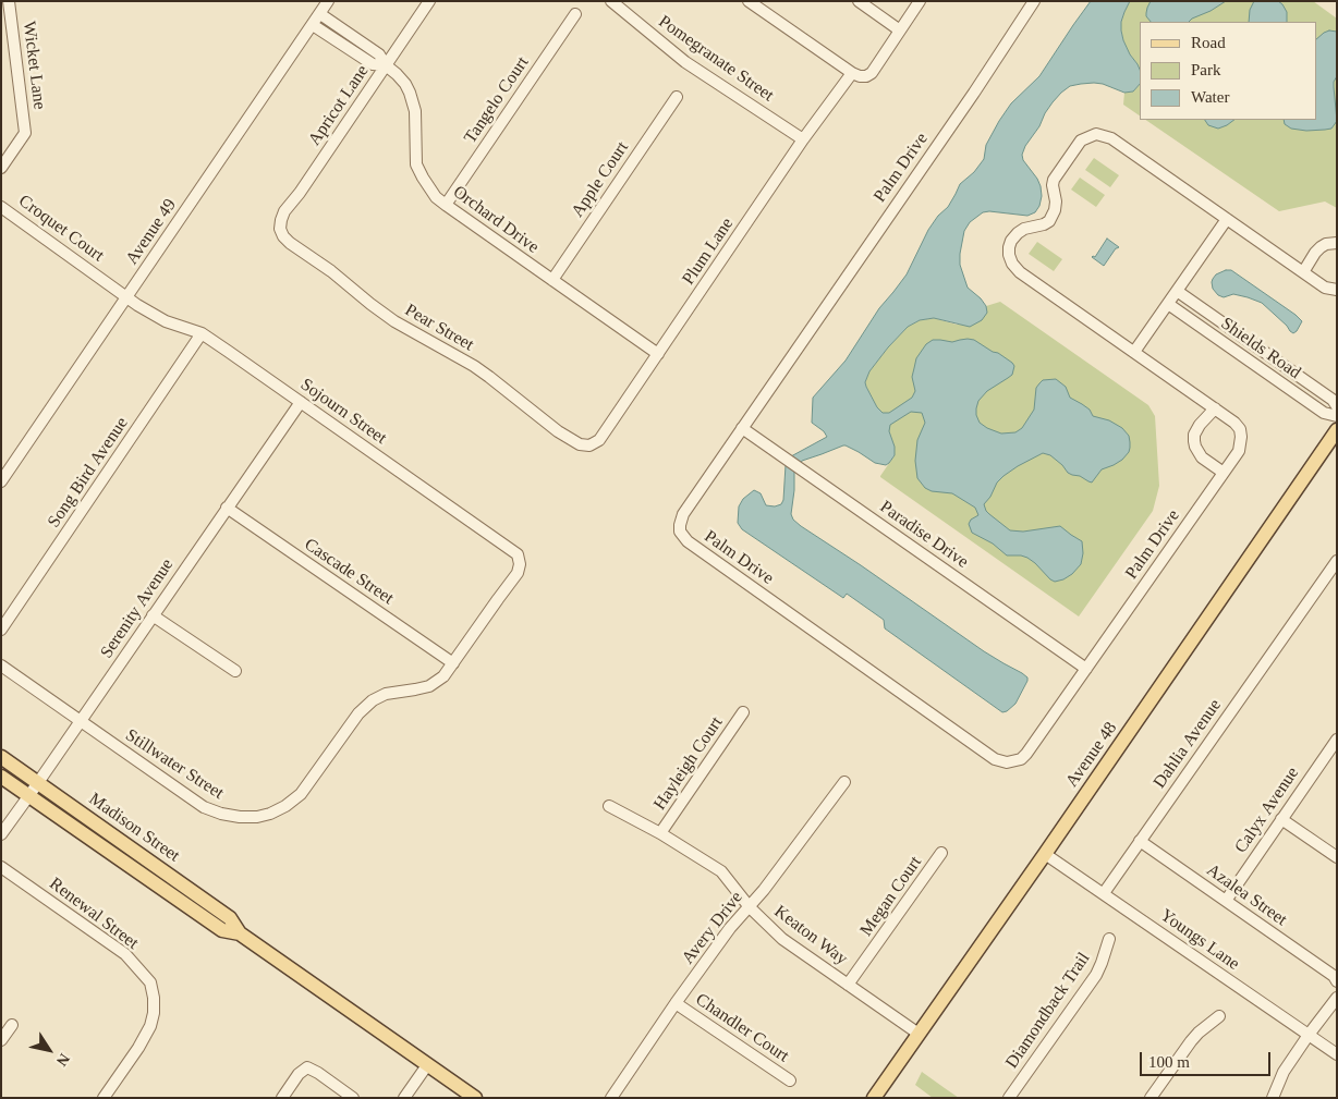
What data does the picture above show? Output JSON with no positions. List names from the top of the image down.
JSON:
{
  "streets": {
    "main road": ["Avenue 48", "Madison Street"],
    "street": [
      "Pomegranate Street",
      "Wicket Lane",
      "Tangelo Court",
      "Apricot Lane",
      "Palm Drive",
      "Apple Court",
      "Orchard Drive",
      "Croquet Court",
      "Avenue 49",
      "Plum Lane",
      "Pear Street",
      "Shields Road",
      "Sojourn Street",
      "Song Bird Avenue",
      "Paradise Drive",
      "Cascade Street",
      "Serenity Avenue",
      "Dahlia Avenue",
      "Hayleigh Court",
      "Stillwater Street",
      "Calyx Avenue",
      "Azalea Street",
      "Megan Court",
      "Renewal Street",
      "Avery Drive",
      "Keaton Way",
      "Youngs Lane",
      "Diamondback Trail",
      "Chandler Court"
    ]
  },
  "crossings": [
    ["Pomegranate Street", "Plum Lane"],
    ["Tangelo Court", "Orchard Drive"],
    ["Apricot Lane", "Orchard Drive"],
    ["Apricot Lane", "Pear Street"],
    ["Palm Drive", "Paradise Drive"],
    ["Apple Court", "Orchard Drive"],
    ["Orchard Drive", "Avenue 49"],
    ["Orchard Drive", "Plum Lane"],
    ["Croquet Court", "Avenue 49"],
    ["Croquet Court", "Sojourn Street"],
    ["Avenue 49", "Sojourn Street"],
    ["Plum Lane", "Pear Street"],
    ["Sojourn Street", "Song Bird Avenue"],
    ["Sojourn Street", "Cascade Street"],
    ["Sojourn Street", "Serenity Avenue"],
    ["Sojourn Street", "Stillwater Street"],
    ["Cascade Street", "Serenity Avenue"],
    ["Cascade Street", "Stillwater Street"],
    ["Serenity Avenue", "Stillwater Street"],
    ["Serenity Avenue", "Madison Street"],
    ["Dahlia Avenue", "Azalea Street"],
    ["Dahlia Avenue", "Youngs Lane"],
    ["Avenue 48", "Keaton Way"],
    ["Avenue 48", "Youngs Lane"],
    ["Hayleigh Court", "Keaton Way"],
    ["Calyx Avenue", "Azalea Street"],
    ["Megan Court", "Keaton Way"],
    ["Avery Drive", "Keaton Way"],
    ["Avery Drive", "Chandler Court"]
  ],
  "legend": ["Road", "Park", "Water"],
  "scale_bar": "100 m",
  "north": "bottom right"
}
